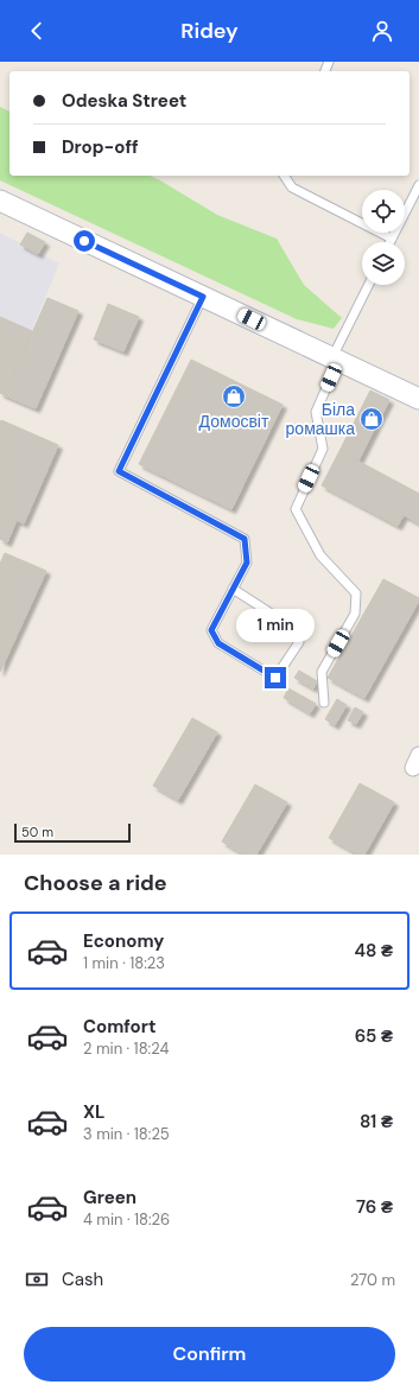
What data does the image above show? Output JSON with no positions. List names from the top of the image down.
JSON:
{
  "places": {
    "shop": ["Домосвіт", "Біла ромашка"]
  },
  "scale_bar": "50 m",
  "page": {
    "header": "Ridey",
    "banner": ["Odeska Street", "Drop-off"],
    "bubble": "1 min",
    "scale": "50 m",
    "heading": "Choose a ride",
    "list": [
      {
        "name": "Economy",
        "note": "1 min · 18:23",
        "value": "48 ₴"
      },
      {
        "name": "Comfort",
        "note": "2 min · 18:24",
        "value": "65 ₴"
      },
      {
        "name": "XL",
        "note": "3 min · 18:25",
        "value": "81 ₴"
      },
      {
        "name": "Green",
        "note": "4 min · 18:26",
        "value": "76 ₴"
      }
    ],
    "pay": ["Cash", "270 m"],
    "buttons": "Confirm"
  }
}
